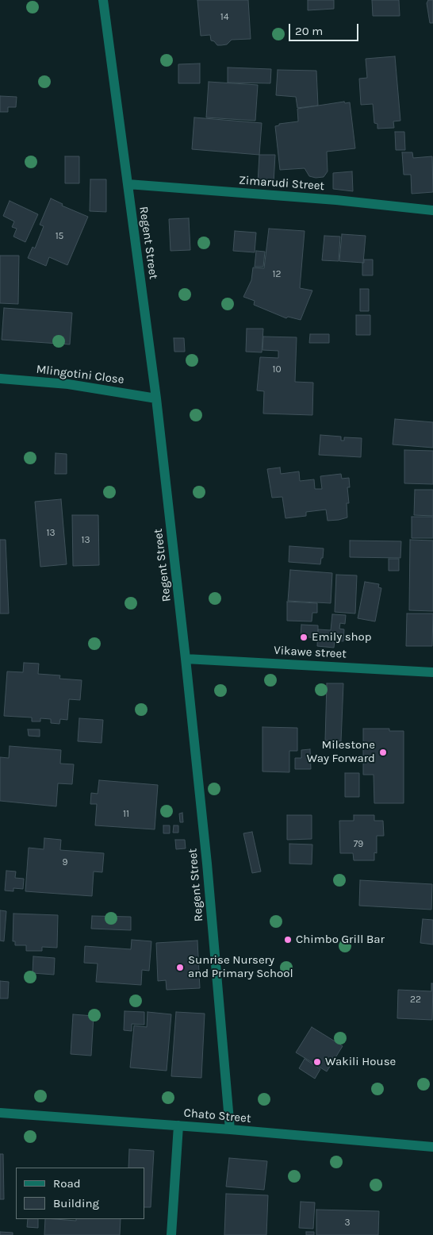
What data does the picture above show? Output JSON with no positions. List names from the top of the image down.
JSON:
{
  "streets": {
    "street": [
      "Zimarudi Street",
      "Regent Street",
      "Mlingotini Close",
      "Vikawe street",
      "Chato Street"
    ]
  },
  "crossings": [
    ["Zimarudi Street", "Regent Street"],
    ["Regent Street", "Mlingotini Close"],
    ["Regent Street", "Vikawe street"],
    ["Regent Street", "Chato Street"]
  ],
  "places": [
    "Emily shop",
    "Milestone Way Forward",
    "Chimbo Grill Bar",
    "Sunrise Nursery and Primary School",
    "Wakili House"
  ],
  "house_numbers": [
    "14",
    "15",
    "12",
    "10",
    "13",
    "13",
    "11",
    "79",
    "9",
    "22",
    "3"
  ],
  "legend": ["Road", "Building"],
  "scale_bar": "20 m"
}
